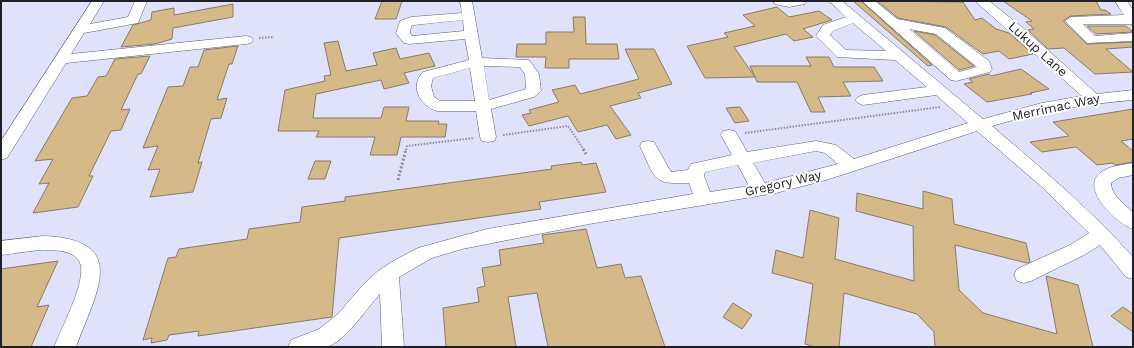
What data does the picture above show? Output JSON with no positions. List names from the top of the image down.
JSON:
{
  "streets": {
    "street": ["Lukup Lane", "Merrimac Way", "Gregory Way"]
  },
  "crossings": [
    ["Lukup Lane", "Merrimac Way"],
    ["Merrimac Way", "Gregory Way"]
  ]
}
